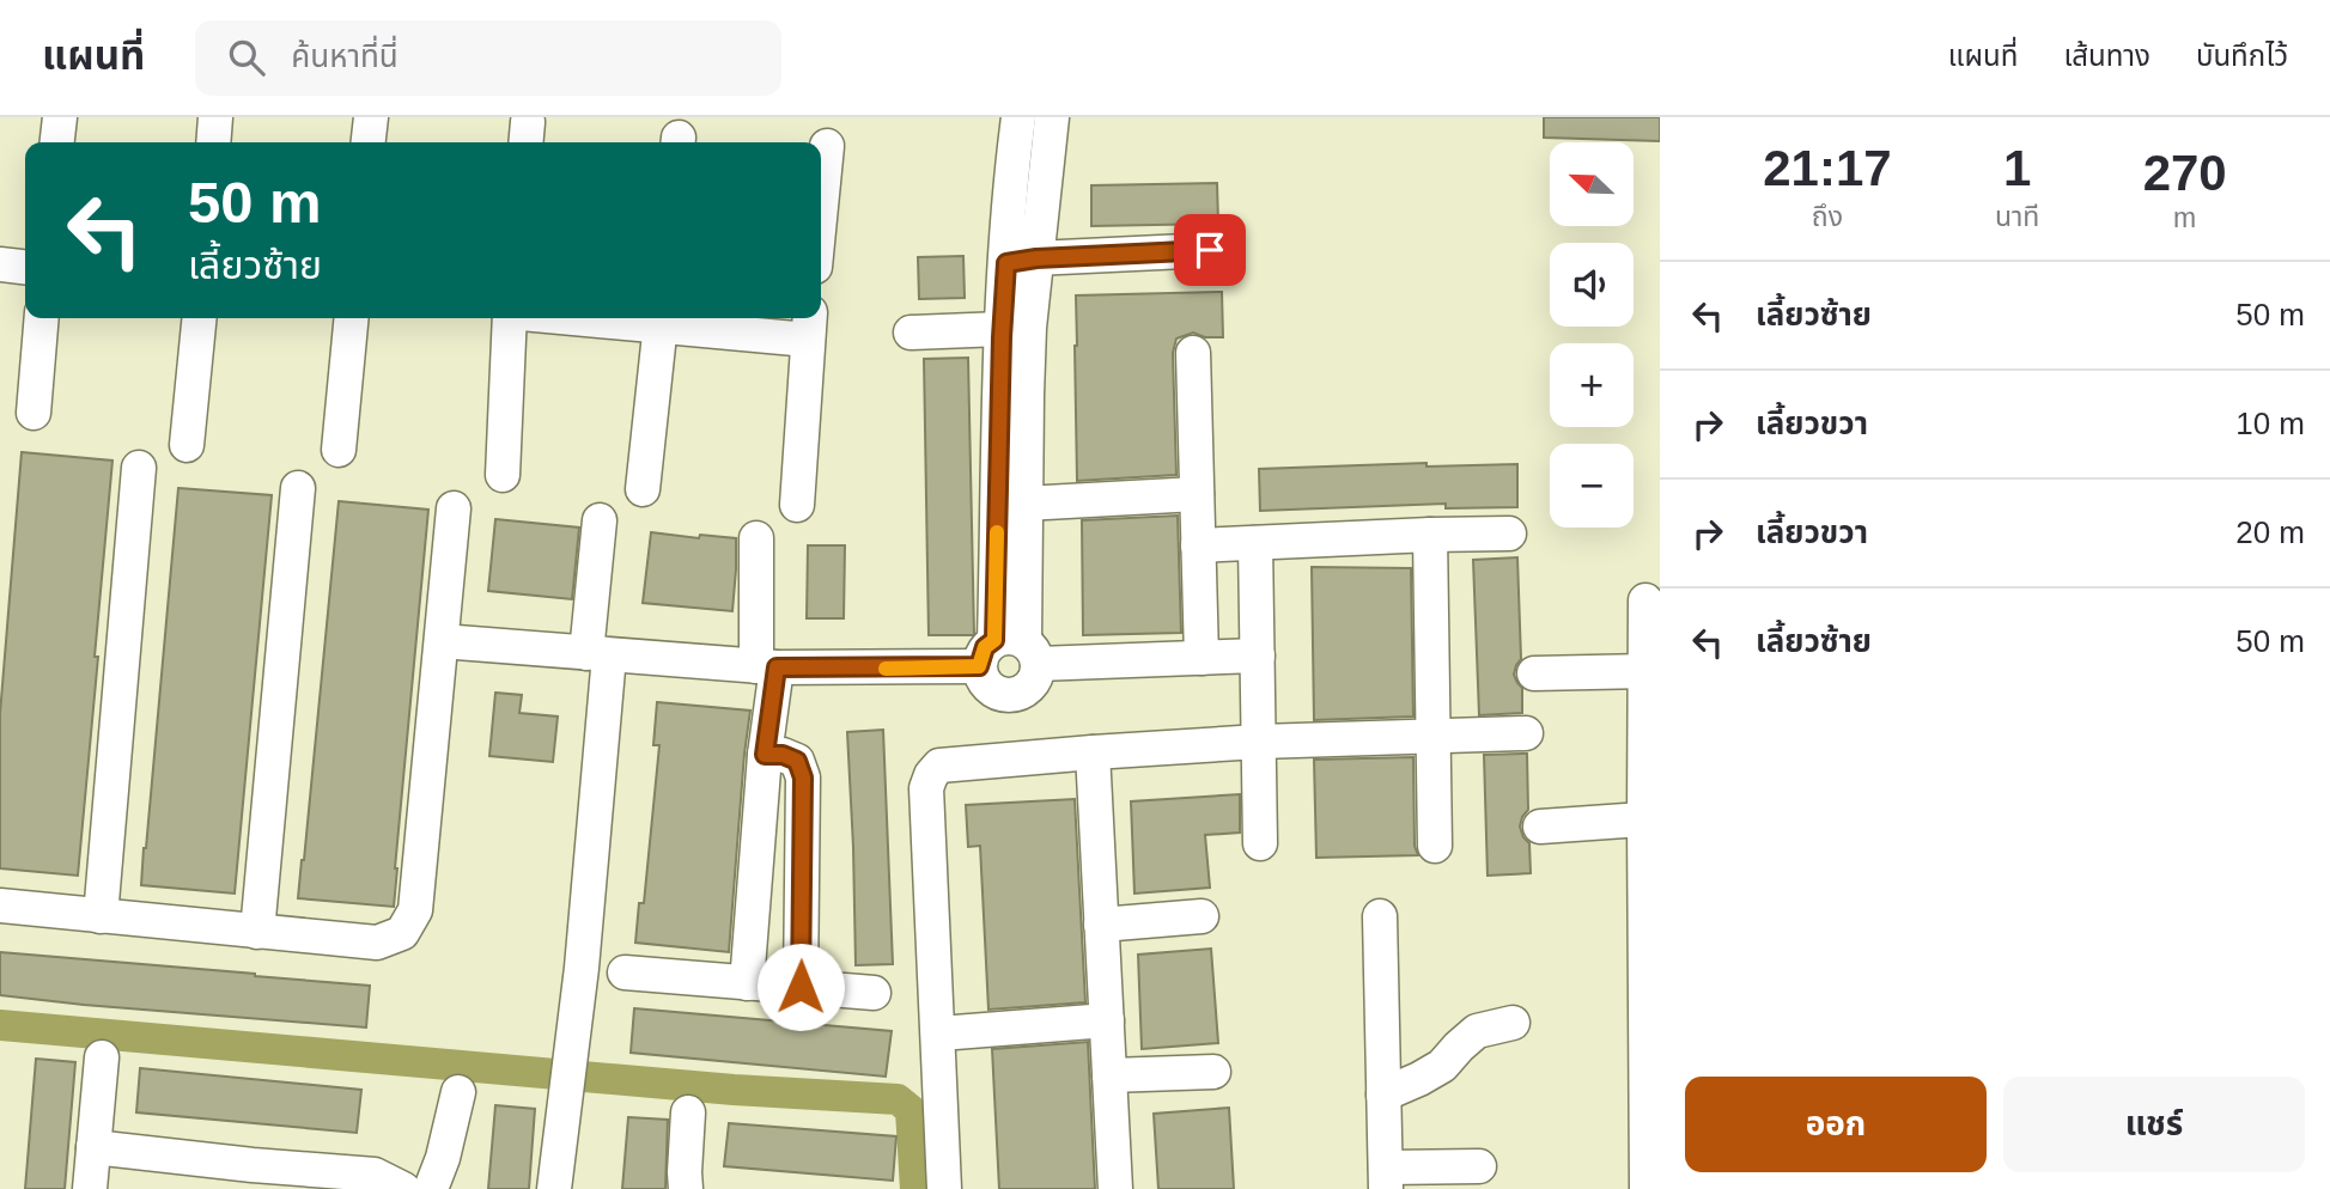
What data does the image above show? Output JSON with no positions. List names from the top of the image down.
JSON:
{
  "north": "top left",
  "page": {
    "header": "แผนที่",
    "search": "ค้นหาที่นี่",
    "nav": ["แผนที่", "เส้นทาง", "บันทึกไว้"],
    "eta": [
      "21:17",
      "ถึง",
      "1",
      "นาที",
      "270",
      "m"
    ],
    "map_buttons": ["+", "−"],
    "turn": ["50 m", "เลี้ยวซ้าย"],
    "list": [
      {
        "name": "เลี้ยวซ้าย",
        "value": "50 m"
      },
      {
        "name": "เลี้ยวขวา",
        "value": "10 m"
      },
      {
        "name": "เลี้ยวขวา",
        "value": "20 m"
      },
      {
        "name": "เลี้ยวซ้าย",
        "value": "50 m"
      }
    ],
    "buttons": ["ออก", "แชร์"]
  }
}
